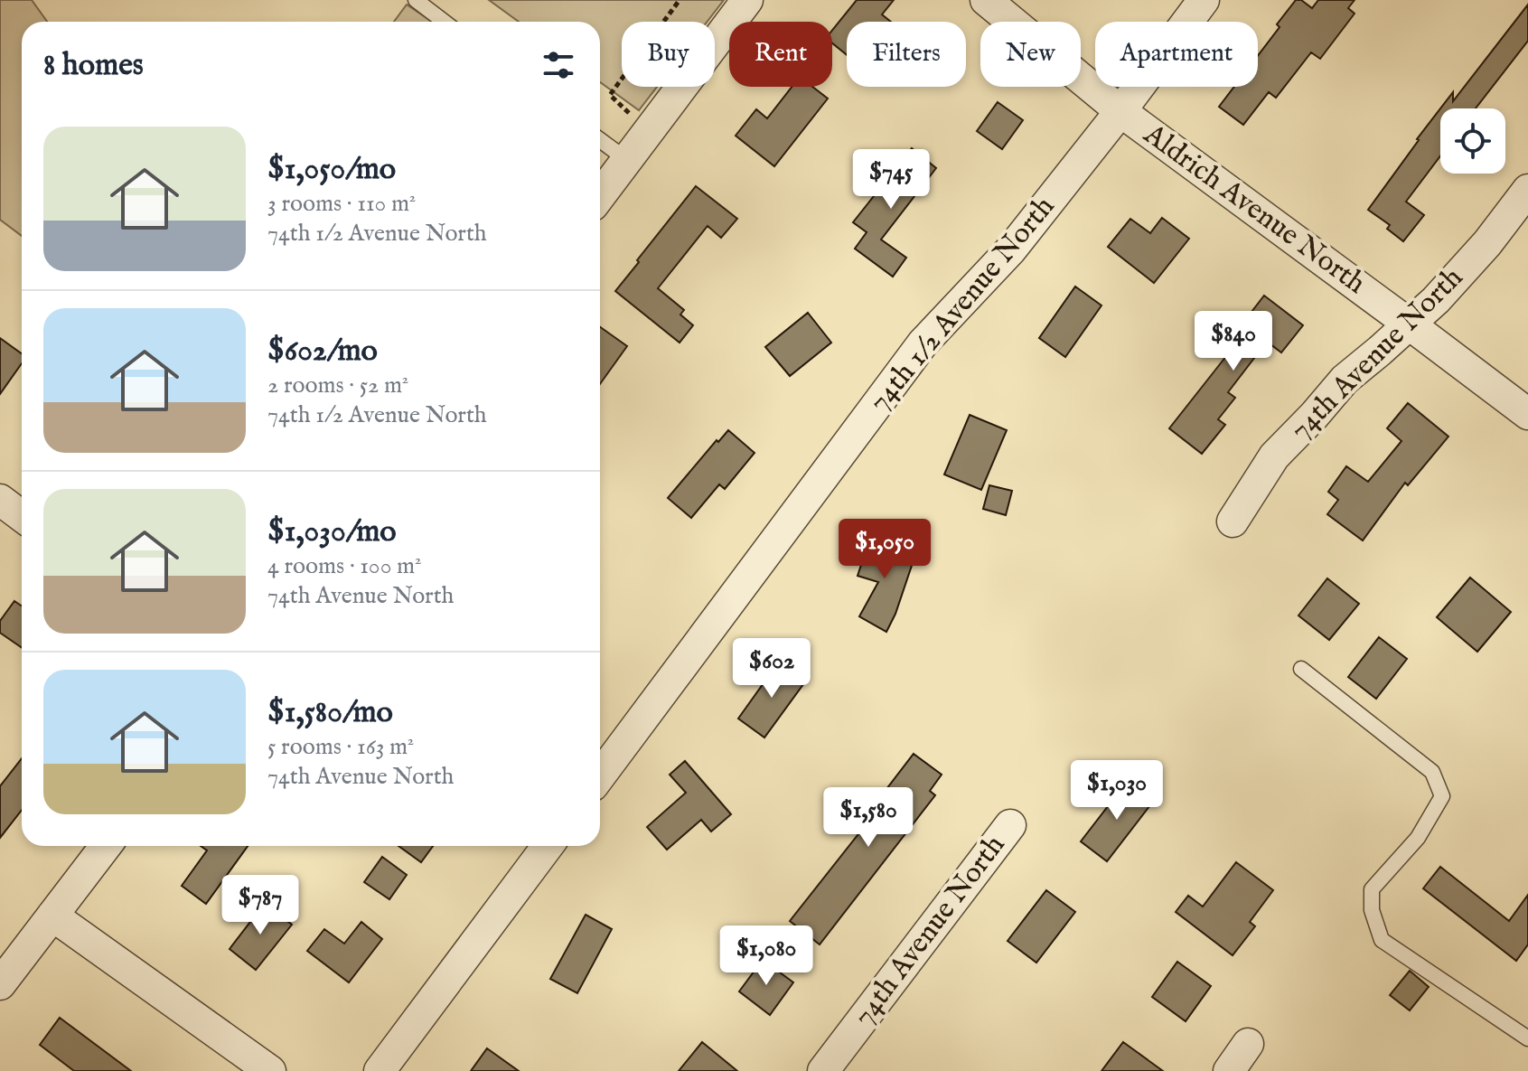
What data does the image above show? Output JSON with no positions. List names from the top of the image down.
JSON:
{
  "streets": {
    "street": ["Aldrich Avenue North", "74th 1/2 Avenue North", "74th Avenue North"]
  },
  "crossings": [
    ["Aldrich Avenue North", "74th 1/2 Avenue North"],
    ["Aldrich Avenue North", "74th Avenue North"]
  ],
  "page": {
    "chip": [
      "Buy",
      "Rent",
      "Filters",
      "New",
      "Apartment"
    ],
    "heading": "8 homes",
    "list": [
      {
        "name": "$1,050/mo",
        "note": "3 rooms · 110 m² · 74th 1/2 Avenue North"
      },
      {
        "name": "$602/mo",
        "note": "2 rooms · 52 m² · 74th 1/2 Avenue North"
      },
      {
        "name": "$1,030/mo",
        "note": "4 rooms · 100 m² · 74th Avenue North"
      },
      {
        "name": "$1,580/mo",
        "note": "5 rooms · 163 m² · 74th Avenue North"
      }
    ],
    "price": [
      "$745",
      "$840",
      "$1,050",
      "$602",
      "$1,030",
      "$1,580",
      "$787",
      "$1,080"
    ]
  }
}
